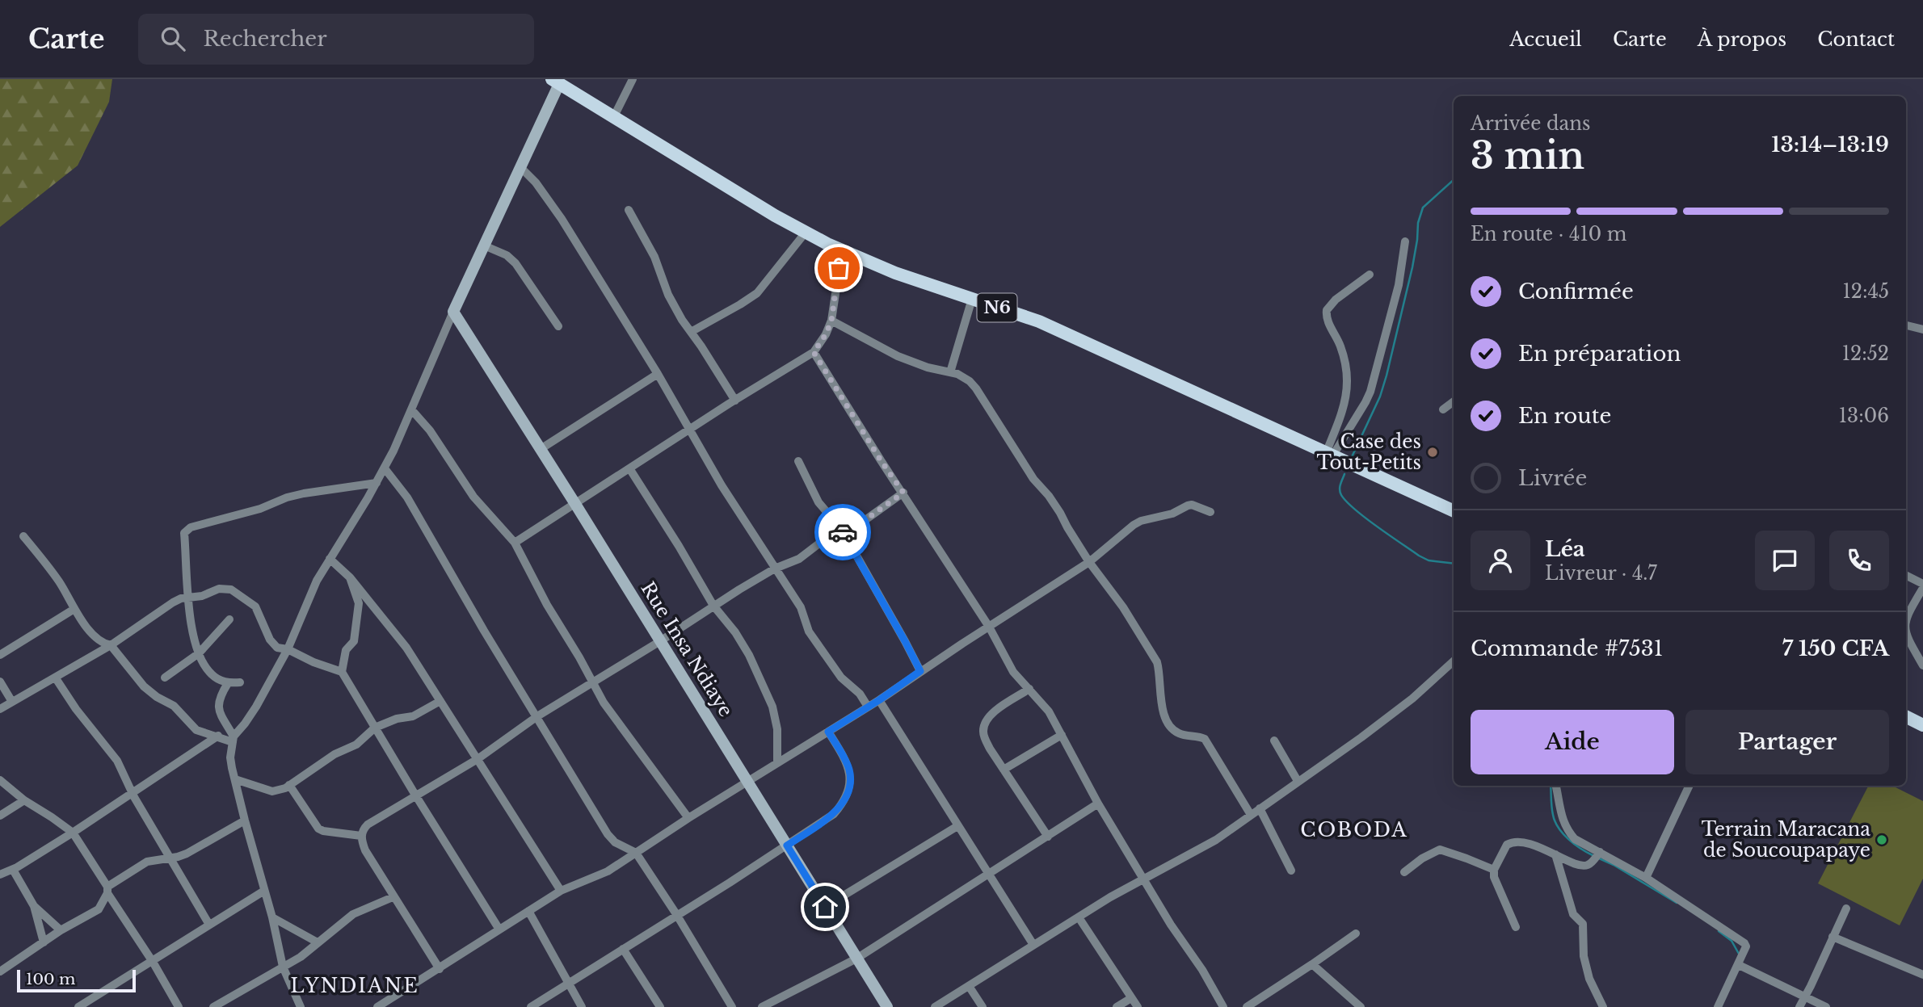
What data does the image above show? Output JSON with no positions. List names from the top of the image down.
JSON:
{
  "streets": {
    "main road": ["N6", "Rue Insa Ndiaye"]
  },
  "districts": ["COBODA", "LYNDIANE"],
  "places": ["Case des Tout-Petits", "Terrain Maracana de Soucoupapaye"],
  "scale_bar": "100 m",
  "page": {
    "header": "Carte",
    "search": "Rechercher",
    "nav": [
      "Accueil",
      "Carte",
      "À propos",
      "Contact"
    ],
    "heading": ["3 min", "Arrivée dans", "13:14–13:19"],
    "panel": [
      "Léa",
      "Livreur · 4.7",
      "Commande #7531",
      "7 150 CFA"
    ],
    "bar": "En route · 410 m",
    "list": [
      ["Confirmée", "12:45"],
      ["En préparation", "12:52"],
      ["En route", "13:06"],
      "Livrée"
    ],
    "buttons": ["Aide", "Partager"],
    "scale": "100 m"
  }
}
